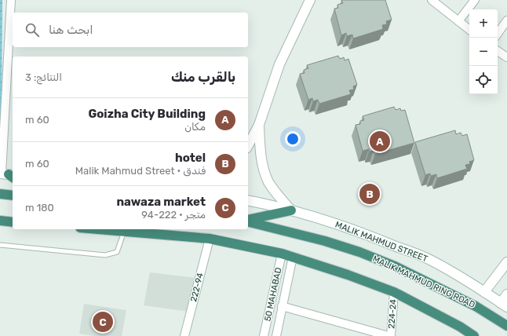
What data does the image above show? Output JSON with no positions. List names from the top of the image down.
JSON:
{
  "streets": {
    "highway": ["MALIK MAHMUD RING ROAD"],
    "street": [
      "MALIK MAHMUD STREET",
      "222-94",
      "50 MAHABAD",
      "224-24"
    ]
  },
  "page": {
    "map_buttons": ["+", "−"],
    "search": "ابحث هنا",
    "heading": ["بالقرب منك", "النتائج: 3"],
    "list": [
      {
        "mark": "A",
        "name": "Goizha City Building",
        "note": "مكان",
        "value": "60 m"
      },
      {
        "mark": "B",
        "name": "hotel",
        "note": "فندق · Malik Mahmud Street",
        "value": "60 m"
      },
      {
        "mark": "C",
        "name": "nawaza market",
        "note": "متجر · 222-94",
        "value": "180 m"
      }
    ],
    "pins": ["A", "B", "C"]
  }
}
